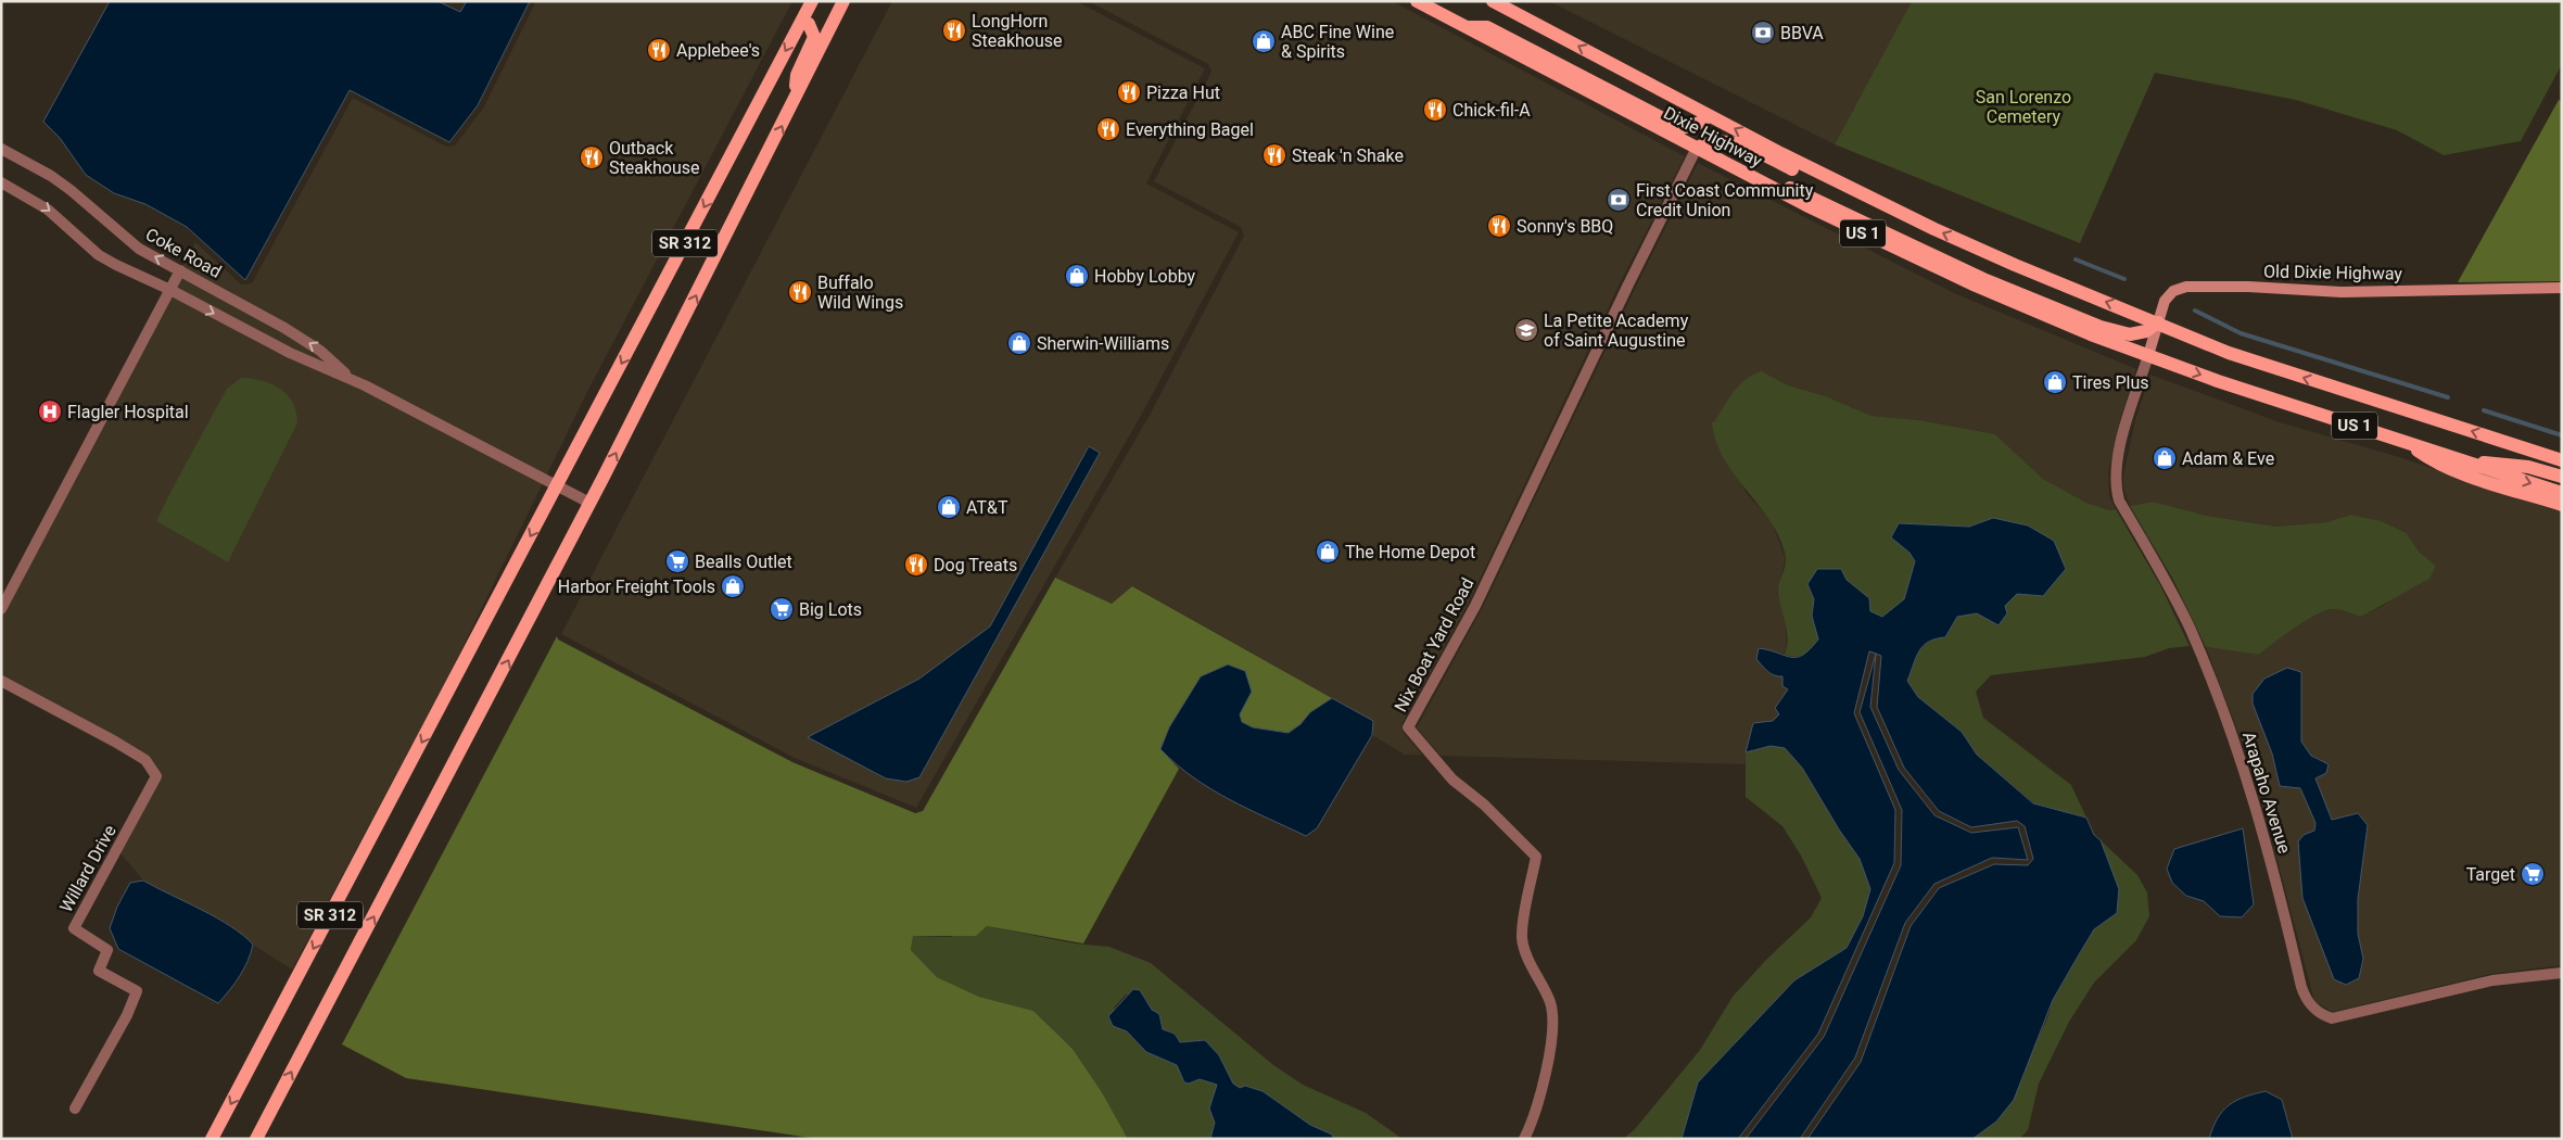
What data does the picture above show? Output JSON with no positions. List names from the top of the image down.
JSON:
{
  "streets": {
    "main road": ["Dixie Highway", "US 1", "SR 312"],
    "street": [
      "Coke Road",
      "Old Dixie Highway",
      "Nix Boat Yard Road",
      "Arapaho Avenue",
      "Willard Drive"
    ]
  },
  "crossings": [
    ["Dixie Highway", "US 1"],
    ["Dixie Highway", "Old Dixie Highway"],
    ["Dixie Highway", "Nix Boat Yard Road"],
    ["Dixie Highway", "Arapaho Avenue"],
    ["US 1", "Old Dixie Highway"],
    ["US 1", "Arapaho Avenue"],
    ["SR 312", "Coke Road"],
    ["Old Dixie Highway", "Arapaho Avenue"]
  ],
  "parks": ["San Lorenzo Cemetery"],
  "places": {
    "restaurant": [
      "LongHorn Steakhouse",
      "Applebee's",
      "Pizza Hut",
      "Chick-fil-A",
      "Everything Bagel",
      "Steak 'n Shake",
      "Outback Steakhouse",
      "Sonny's BBQ",
      "Buffalo Wild Wings",
      "Dog Treats"
    ],
    "bank": ["BBVA", "First Coast Community Credit Union"],
    "shop": [
      "ABC Fine Wine & Spirits",
      "Hobby Lobby",
      "Sherwin-Williams",
      "Tires Plus",
      "Adam & Eve",
      "AT&T",
      "The Home Depot",
      "Harbor Freight Tools"
    ],
    "school or university": ["La Petite Academy of Saint Augustine"],
    "hospital": ["Flagler Hospital"],
    "supermarket": ["Bealls Outlet", "Big Lots", "Target"]
  }
}
